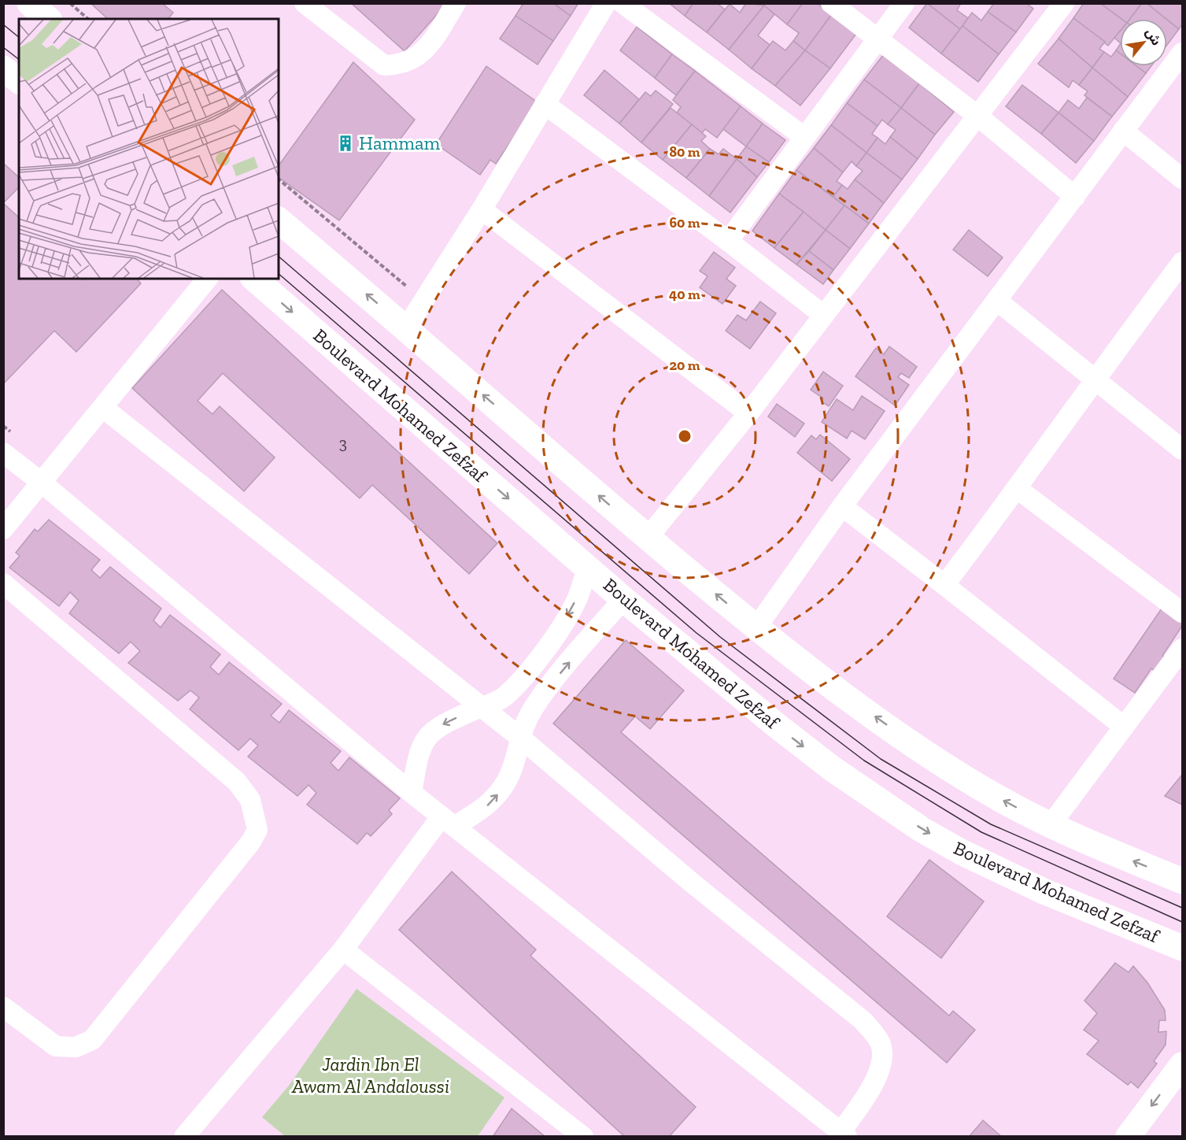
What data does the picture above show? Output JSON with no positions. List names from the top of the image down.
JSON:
{
  "streets": {
    "main road": ["Boulevard Mohamed Zefzaf"]
  },
  "parks": ["Jardin Ibn El Awam Al Andaloussi"],
  "places": {
    "building": ["Hammam"]
  },
  "house_numbers": ["3"],
  "north": "top right",
  "rings": [
    "80 m",
    "60 m",
    "40 m",
    "20 m"
  ]
}
